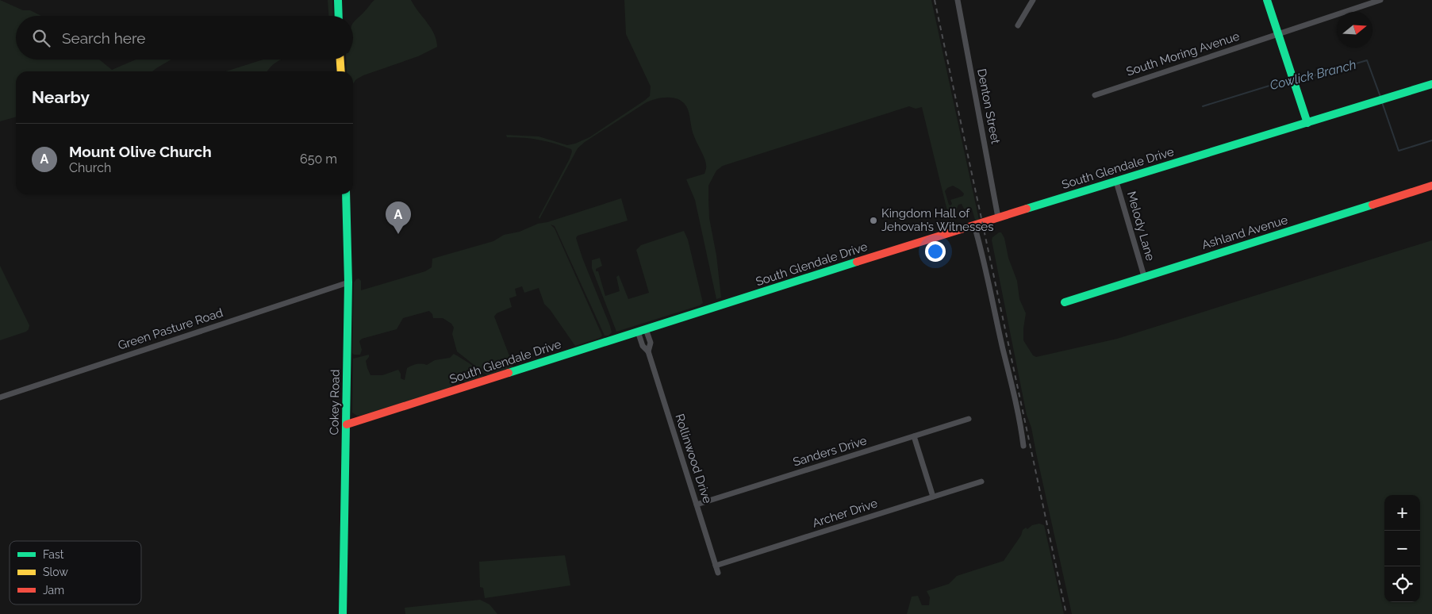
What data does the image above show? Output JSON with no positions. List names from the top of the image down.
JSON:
{
  "streets": {
    "street": [
      "South Moring Avenue",
      "Denton Street",
      "South Glendale Drive",
      "Melody Lane",
      "Ashland Avenue",
      "Green Pasture Road",
      "Cokey Road",
      "Sanders Drive",
      "Rollinwood Drive",
      "Archer Drive"
    ]
  },
  "crossings": [
    ["Denton Street", "South Glendale Drive"],
    ["South Glendale Drive", "Melody Lane"],
    ["South Glendale Drive", "Cokey Road"],
    ["South Glendale Drive", "Rollinwood Drive"],
    ["Melody Lane", "Ashland Avenue"],
    ["Green Pasture Road", "Cokey Road"],
    ["Sanders Drive", "Rollinwood Drive"],
    ["Rollinwood Drive", "Archer Drive"]
  ],
  "water": ["Cowlick Branch"],
  "places": ["Kingdom Hall of Jehovah’s Witnesses"],
  "legend": ["Fast", "Slow", "Jam"],
  "north": "right",
  "page": {
    "search": "Search here",
    "heading": "Nearby",
    "list": [
      {
        "mark": "A",
        "name": "Mount Olive Church",
        "note": "Church",
        "value": "650 m"
      }
    ],
    "pins": "A",
    "map_buttons": ["+", "−"]
  }
}
